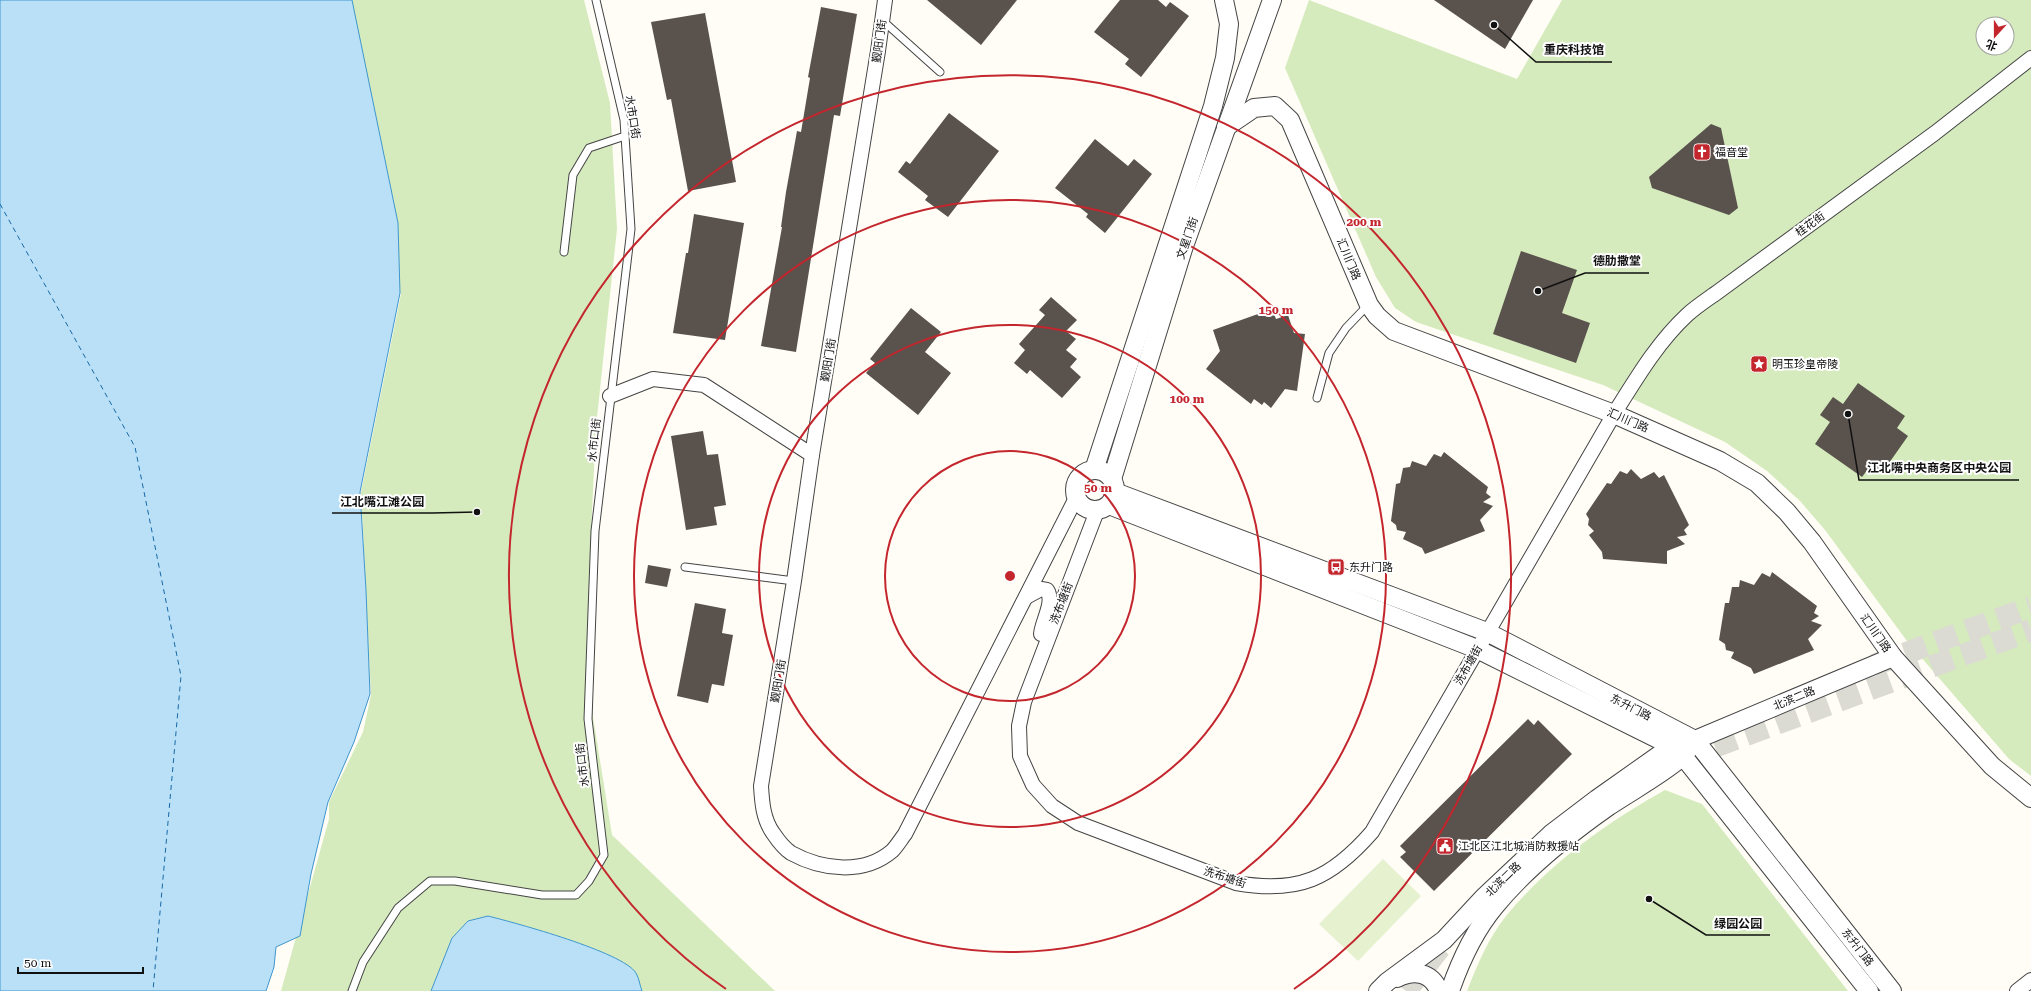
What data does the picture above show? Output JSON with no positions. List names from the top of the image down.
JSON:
{
  "streets": {
    "street": [
      "觐阳门街",
      "桂花街",
      "文星门街",
      "汇川门路",
      "洗布塘街",
      "北滨二路",
      "东升门路"
    ],
    "lane": ["水市口街"]
  },
  "crossings": [
    ["觐阳门街", "文星门街"],
    ["觐阳门街", "洗布塘街"],
    ["觐阳门街", "东升门路"],
    ["桂花街", "汇川门路"],
    ["桂花街", "洗布塘街"],
    ["文星门街", "汇川门路"],
    ["文星门街", "洗布塘街"],
    ["文星门街", "东升门路"],
    ["汇川门路", "洗布塘街"],
    ["汇川门路", "北滨二路"],
    ["洗布塘街", "东升门路"],
    ["北滨二路", "东升门路"]
  ],
  "places": {
    "other": [
      "重庆科技馆",
      "德肋撒堂",
      "江北嘴中央商务区中央公园",
      "江北嘴江滩公园",
      "绿园公园"
    ],
    "church": ["福音堂"],
    "place": ["明玉珍皇帝陵"],
    "bus stop": ["东升门路"],
    "public building": ["江北区江北城消防救援站"]
  },
  "scale_bar": "50 m",
  "north": "bottom",
  "rings": [
    "200 m",
    "150 m",
    "100 m",
    "50 m"
  ]
}
